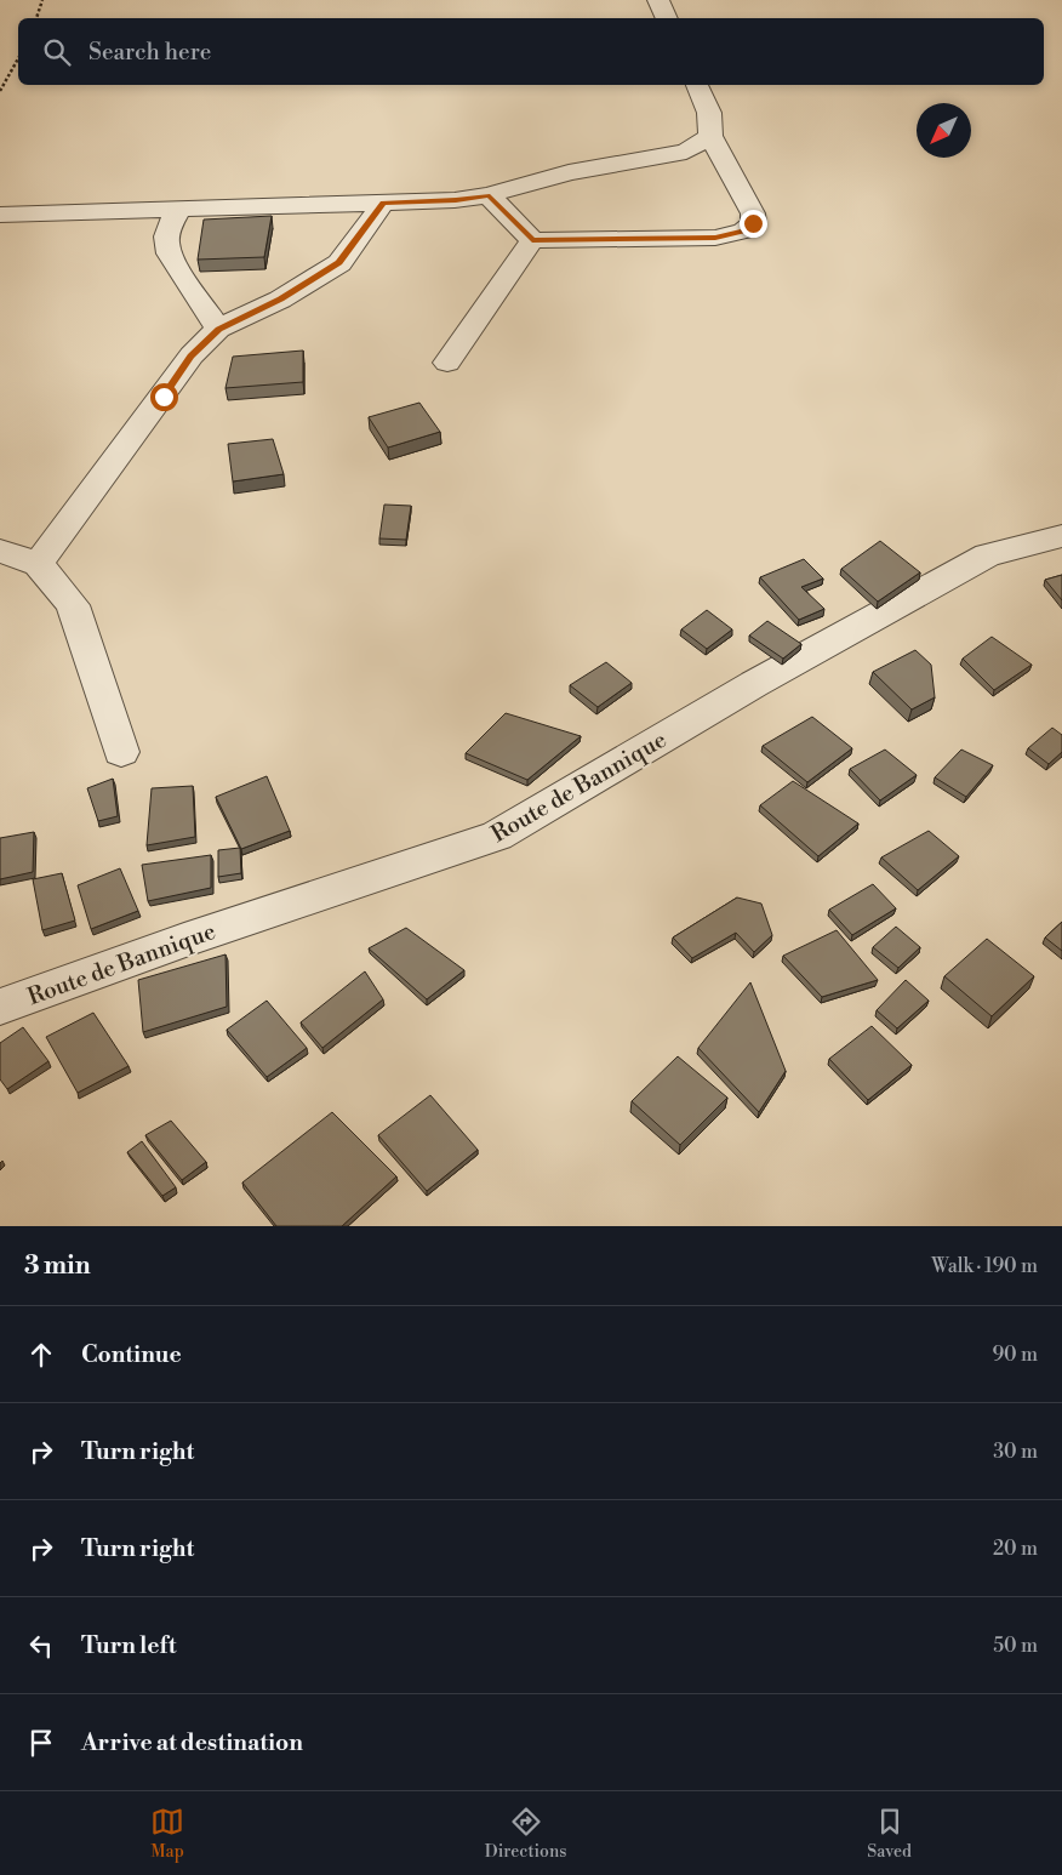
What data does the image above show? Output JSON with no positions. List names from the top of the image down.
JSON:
{
  "streets": {
    "street": ["Route de Bannique"]
  },
  "north": "bottom left",
  "page": {
    "search": "Search here",
    "heading": ["3 min", "Walk · 190 m"],
    "list": [
      ["Continue", "90 m"],
      ["Turn right", "30 m"],
      ["Turn right", "20 m"],
      ["Turn left", "50 m"],
      "Arrive at destination"
    ],
    "nav": ["Map", "Directions", "Saved"]
  }
}
